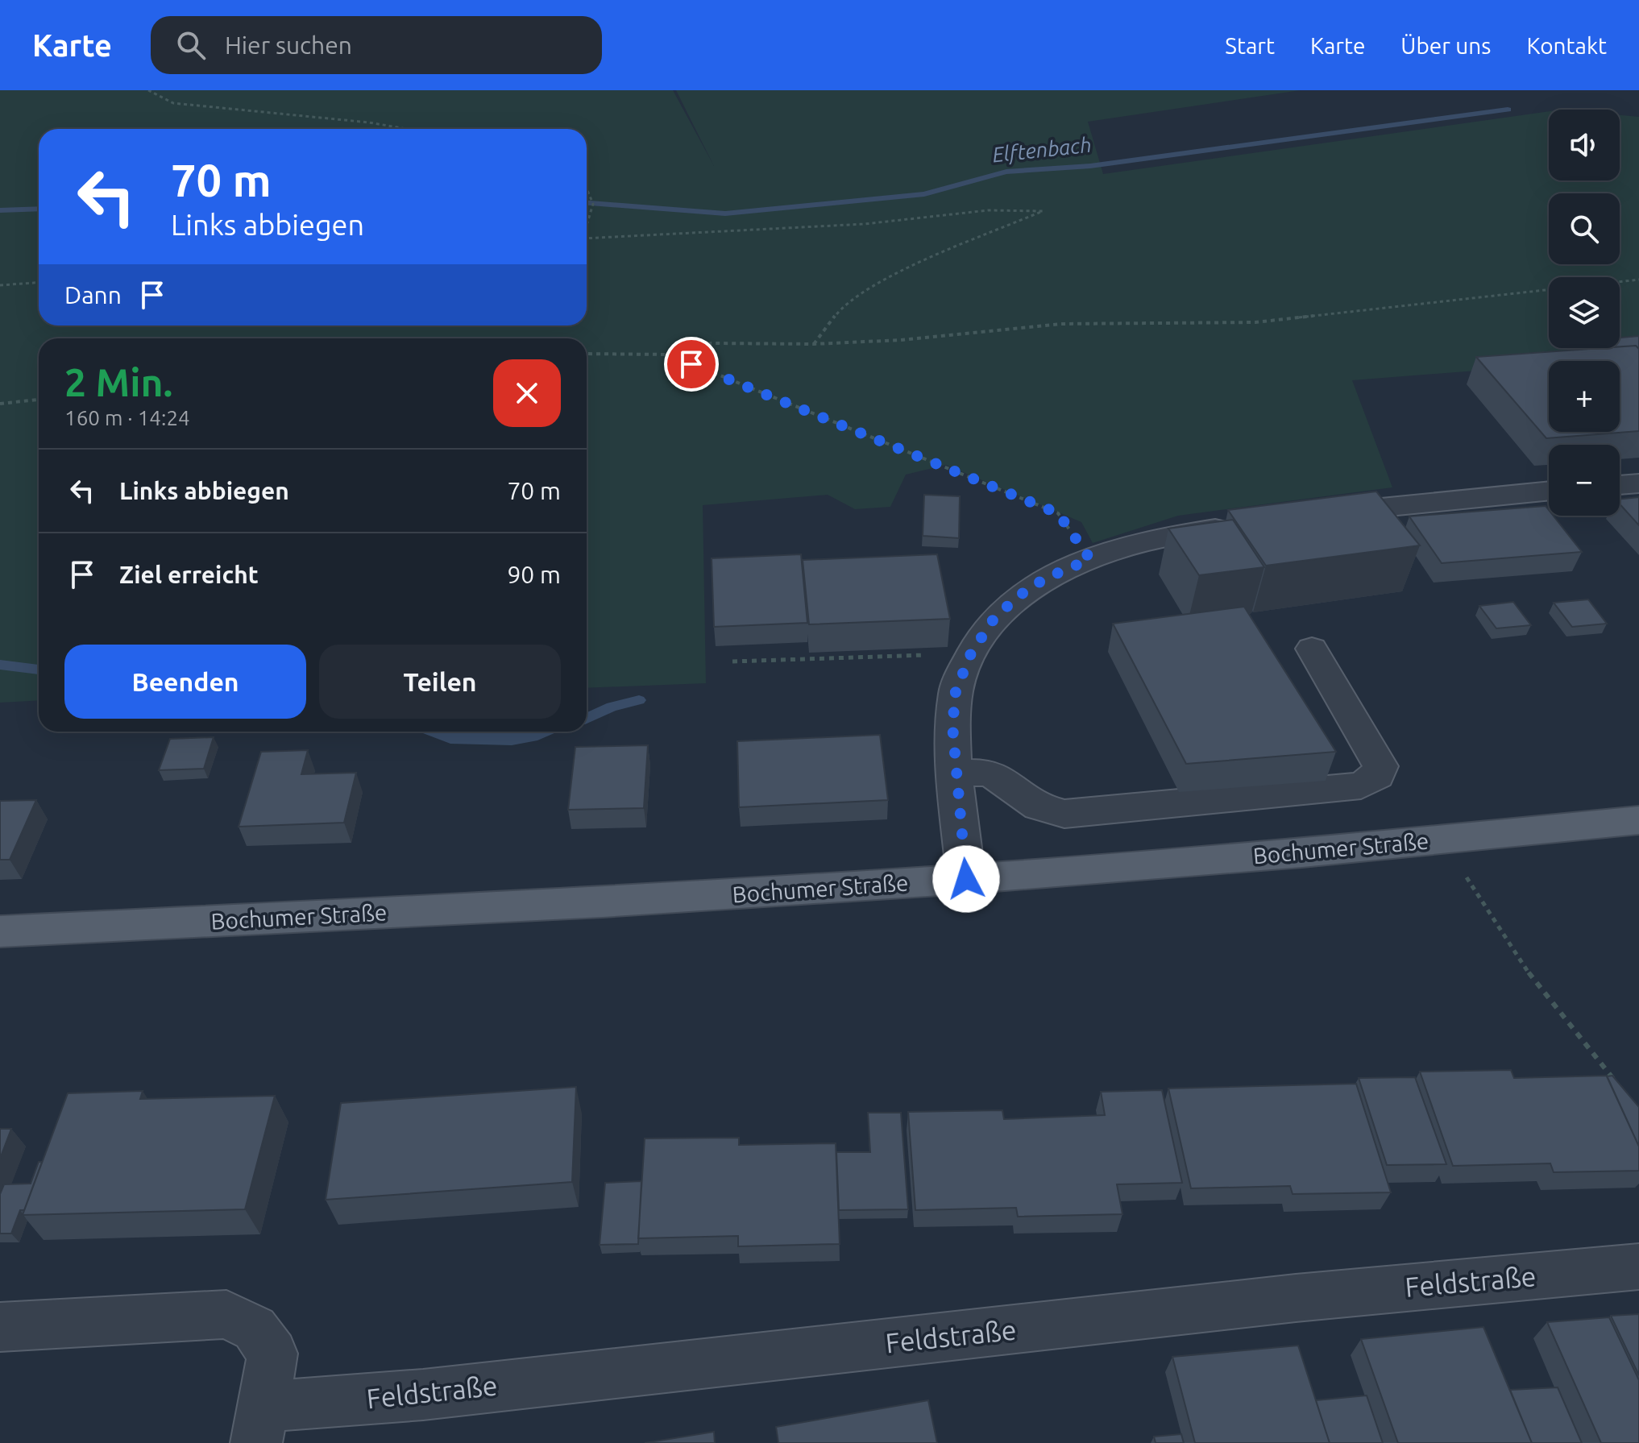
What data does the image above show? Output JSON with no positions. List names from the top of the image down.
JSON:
{
  "streets": {
    "main road": ["Bochumer Straße"],
    "street": ["Feldstraße"]
  },
  "water": ["Elftenbach"],
  "page": {
    "header": "Karte",
    "search": "Hier suchen",
    "nav": [
      "Start",
      "Karte",
      "Über uns",
      "Kontakt"
    ],
    "map_buttons": ["+", "−"],
    "turn": ["70 m", "Links abbiegen"],
    "then": "Dann",
    "heading": ["2 Min.", "160 m · 14:24"],
    "list": [
      {
        "name": "Links abbiegen",
        "value": "70 m"
      },
      {
        "name": "Ziel erreicht",
        "value": "90 m"
      }
    ],
    "buttons": ["Beenden", "Teilen"]
  }
}
